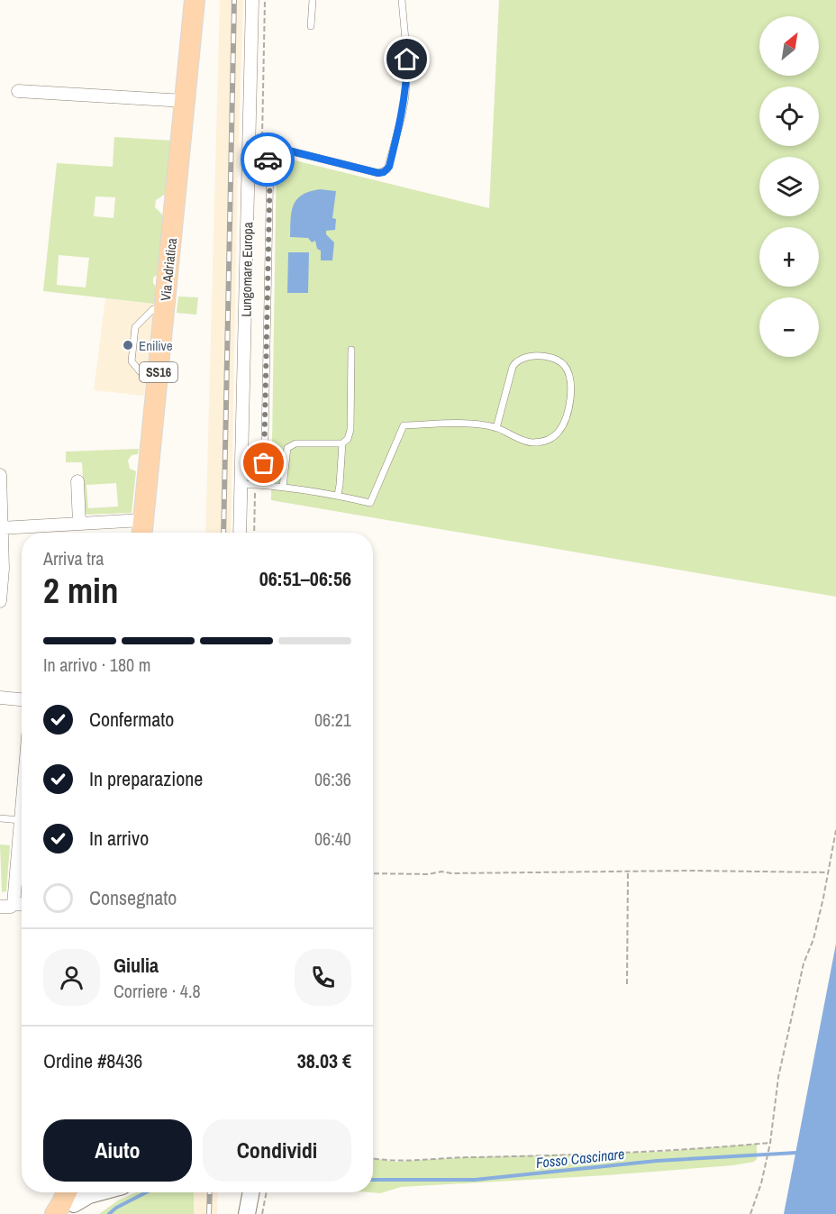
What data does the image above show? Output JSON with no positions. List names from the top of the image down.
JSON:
{
  "streets": {
    "main road": ["Via Adriatica", "SS16"],
    "street": ["Lungomare Europa"]
  },
  "water": ["Fosso Cascinare"],
  "places": ["Enilive"],
  "north": "top right",
  "page": {
    "map_buttons": ["+", "−"],
    "heading": ["2 min", "Arriva tra", "06:51–06:56"],
    "panel": [
      "Giulia",
      "Corriere · 4.8",
      "Ordine #8436",
      "38.03 €"
    ],
    "bar": "In arrivo · 180 m",
    "list": [
      ["Confermato", "06:21"],
      ["In preparazione", "06:36"],
      ["In arrivo", "06:40"],
      "Consegnato"
    ],
    "buttons": ["Aiuto", "Condividi"]
  }
}
